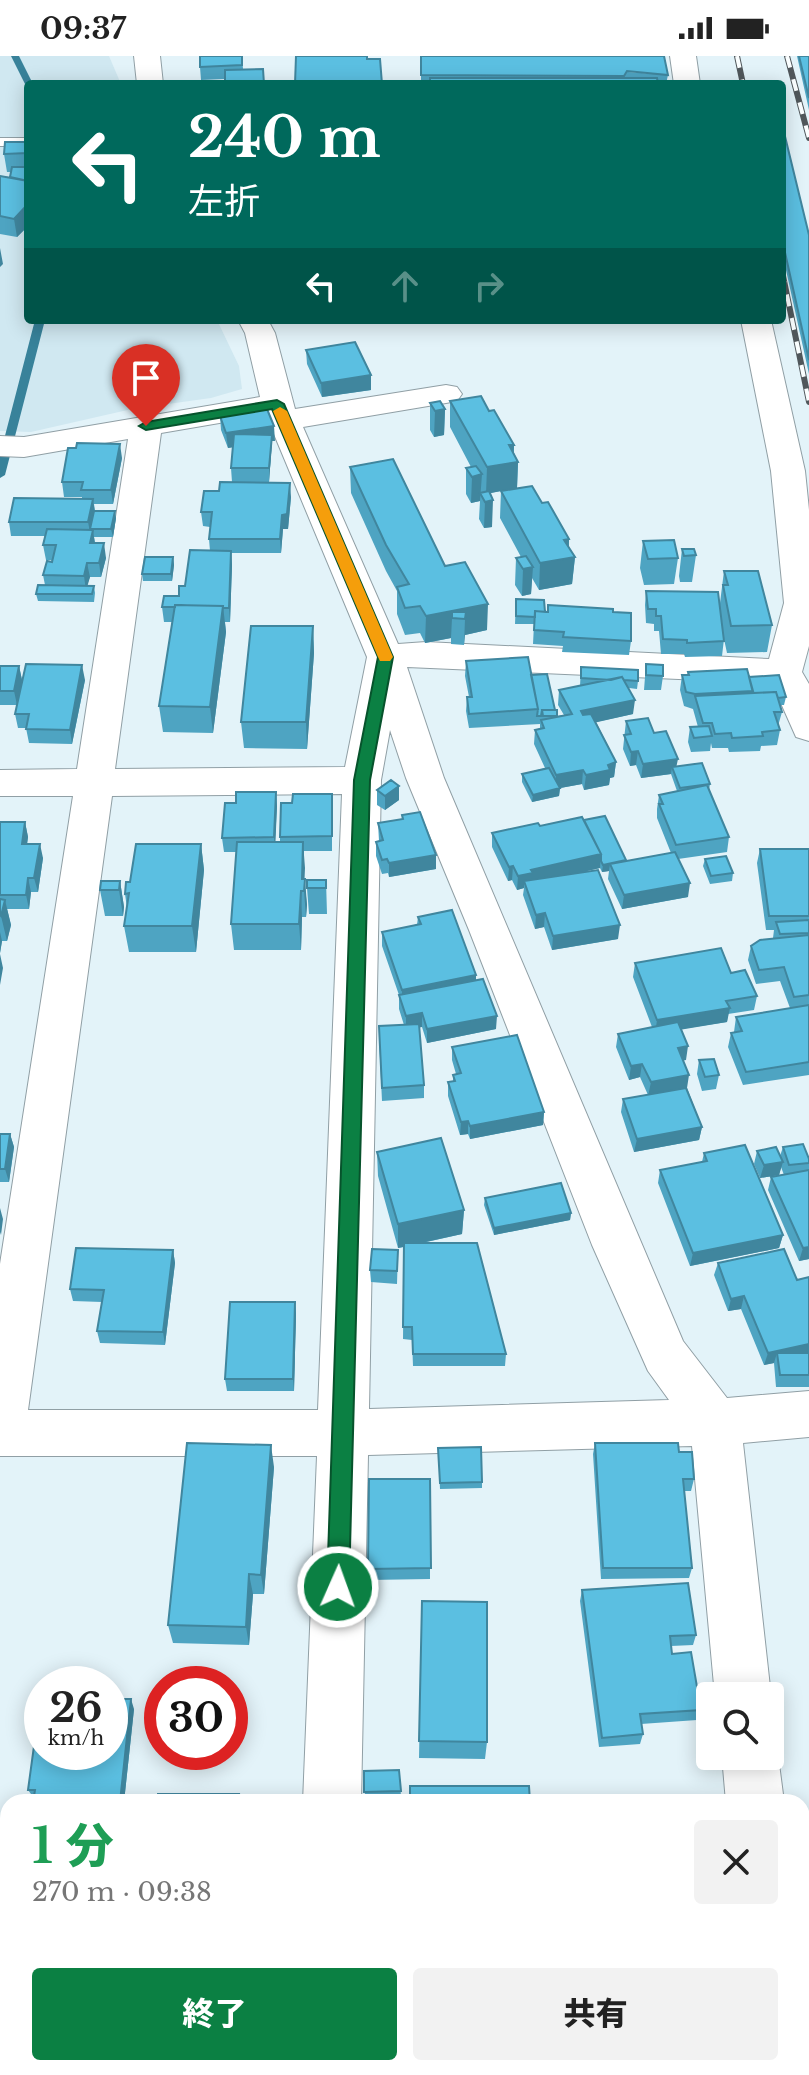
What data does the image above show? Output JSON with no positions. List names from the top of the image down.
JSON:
{
  "page": {
    "status": "09:37",
    "turn": ["240 m", "左折"],
    "speed": "26 km/h",
    "limit": "30",
    "heading": ["1 分", "270 m · 09:38"],
    "buttons": ["終了", "共有"]
  }
}
